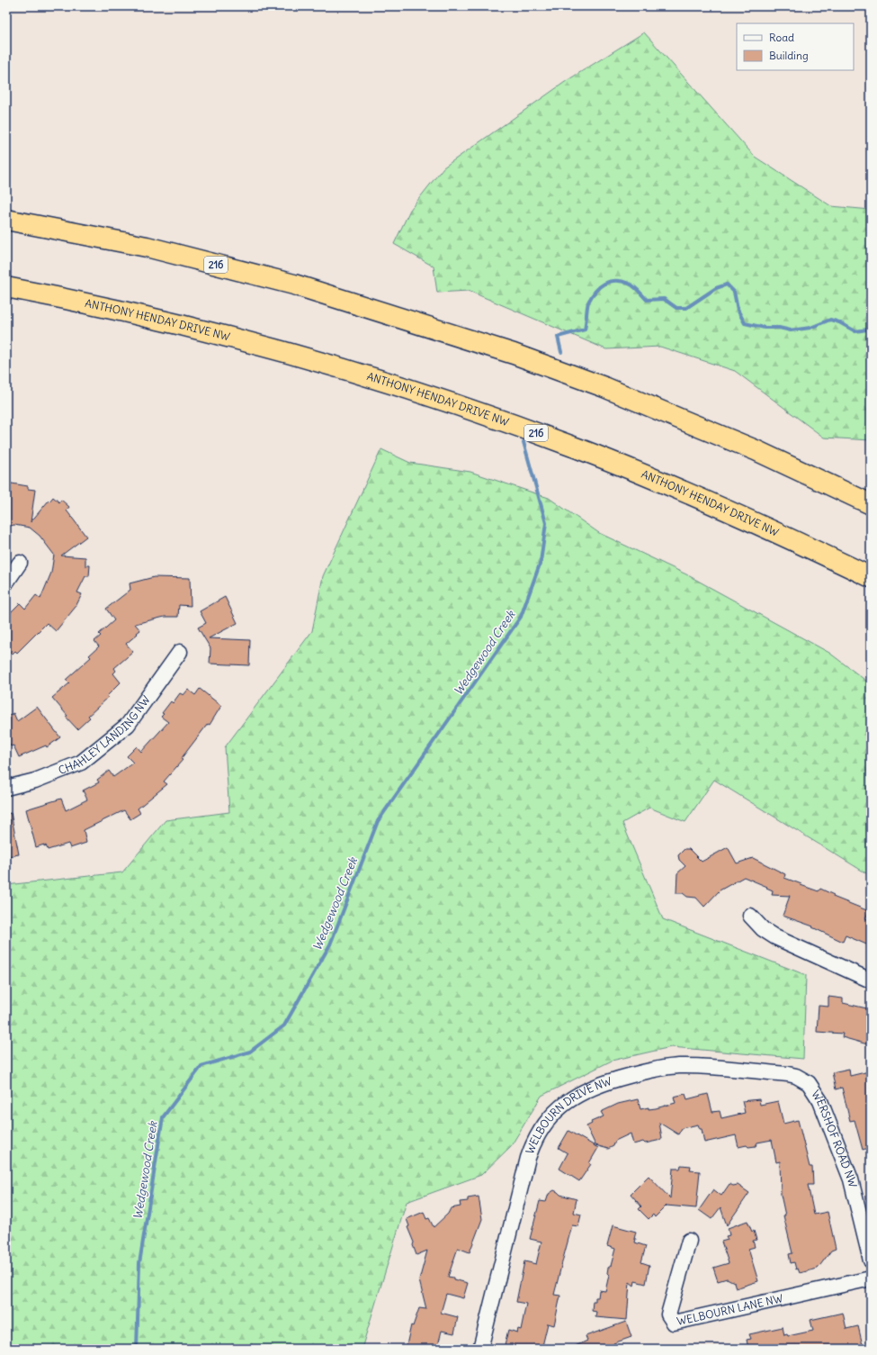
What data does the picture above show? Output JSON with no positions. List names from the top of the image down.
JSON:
{
  "streets": {
    "highway": ["216", "ANTHONY HENDAY DRIVE NW"],
    "street": [
      "CHAHLEY LANDING NW",
      "WELBOURN DRIVE NW",
      "WERSHOF ROAD NW",
      "WELBOURN LANE NW"
    ]
  },
  "crossings": [
    ["WELBOURN DRIVE NW", "WERSHOF ROAD NW"]
  ],
  "water": ["Wedgewood Creek"],
  "legend": ["Road", "Building"]
}
